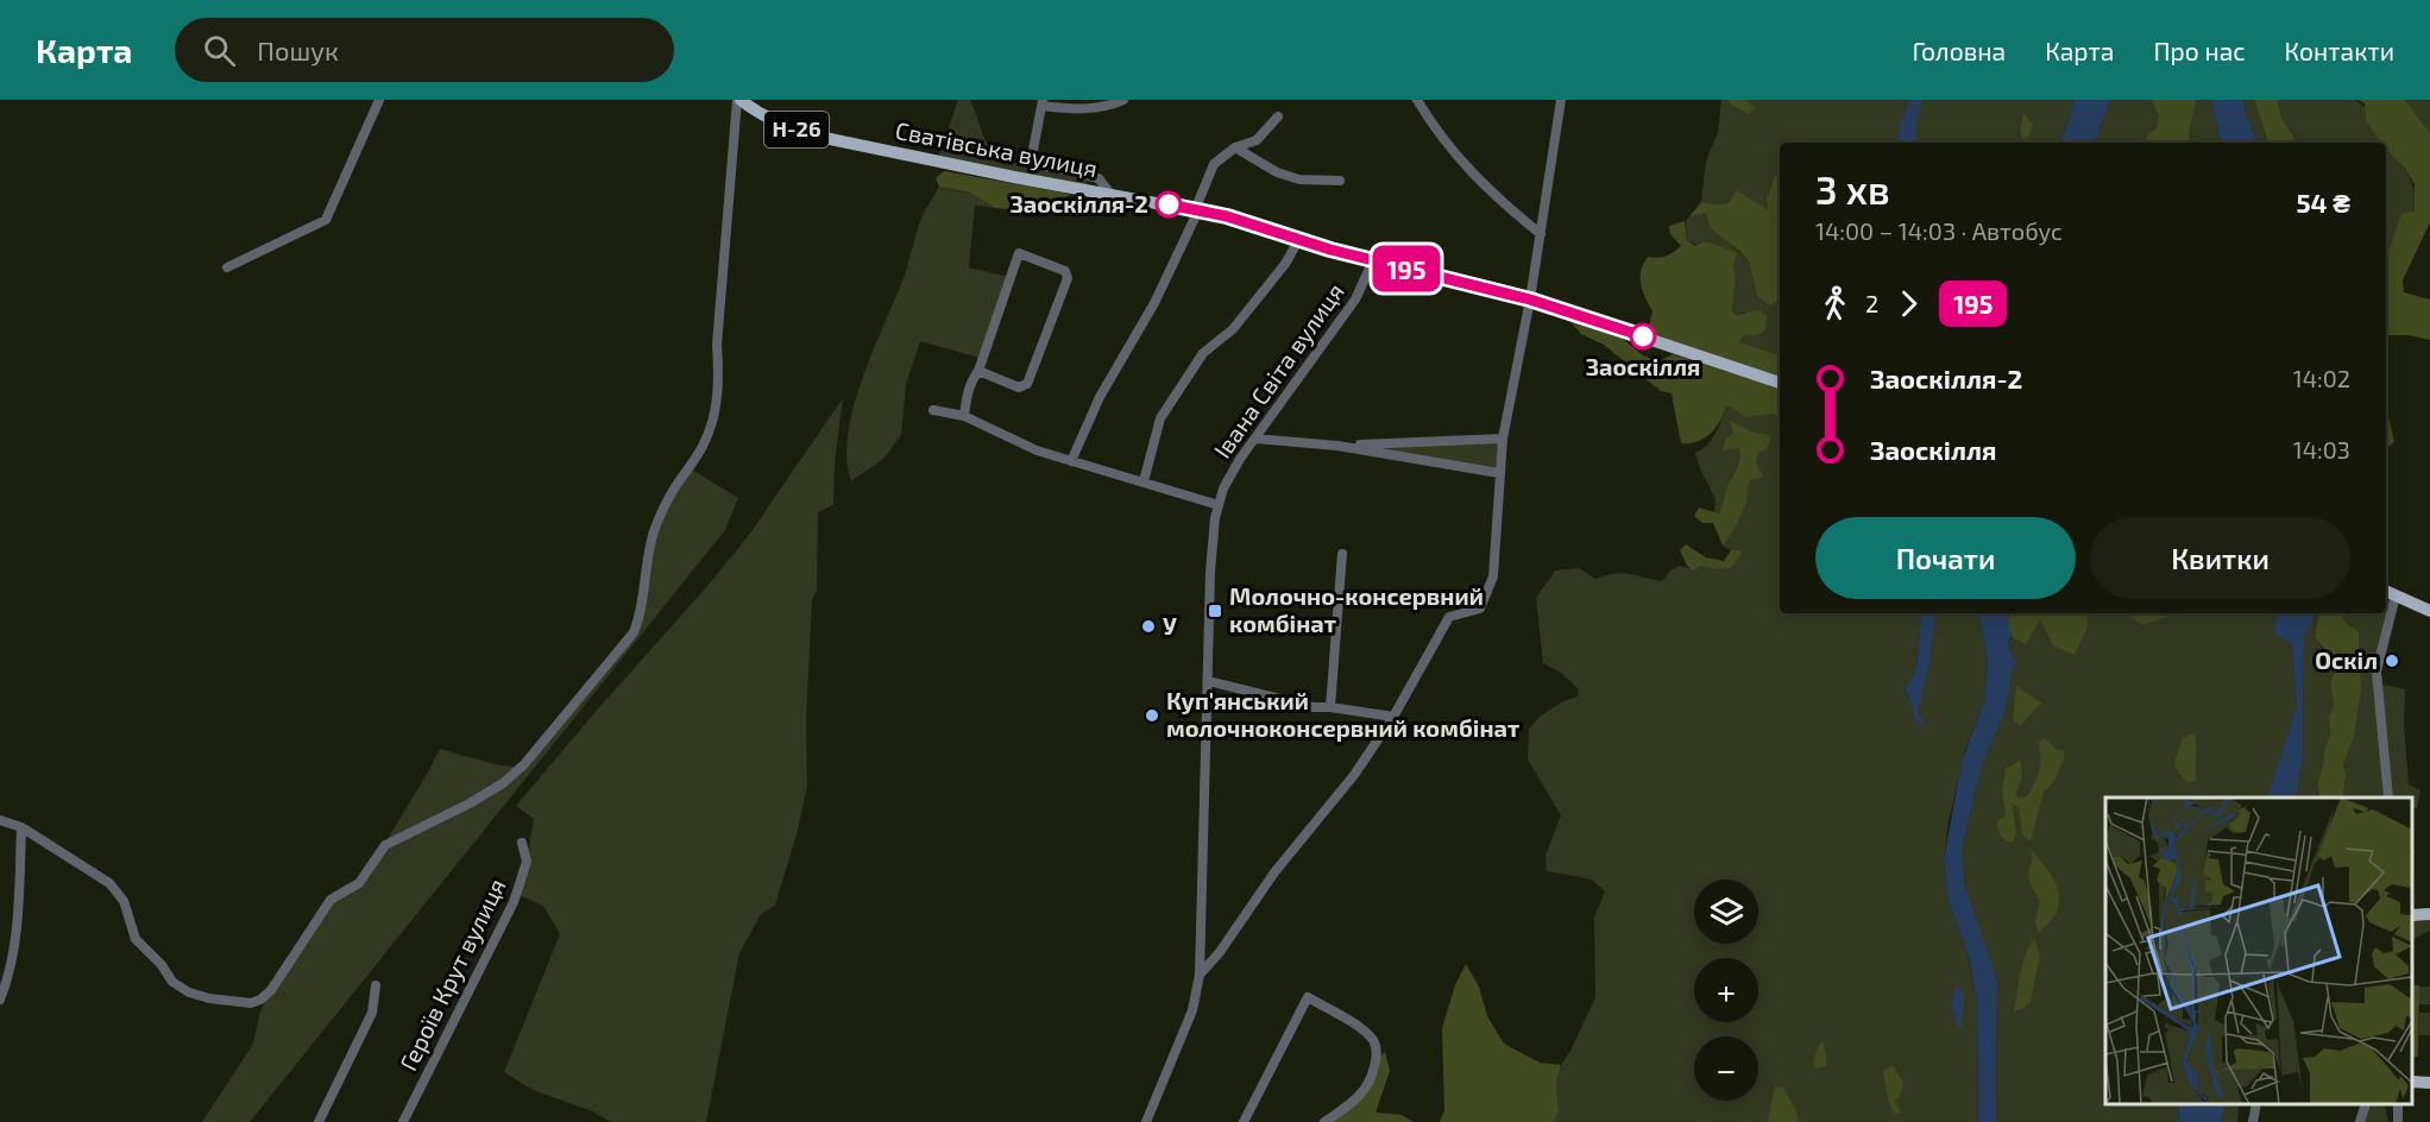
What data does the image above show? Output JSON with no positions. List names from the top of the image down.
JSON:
{
  "streets": {
    "main road": ["Н-26", "Сватівська вулиця"],
    "street": ["Івана Світа вулиця", "Героїв Крут вулиця"]
  },
  "crossings": [
    ["Сватівська вулиця", "Івана Світа вулиця"]
  ],
  "places": {
    "other": [
      "Заоскілля-2",
      "Заоскілля",
      "У",
      "Оскіл",
      "Куп'янський молочноконсервний комбінат"
    ],
    "transit": ["Молочно-консервний комбінат"]
  },
  "lines": ["bus line 195"],
  "page": {
    "header": "Карта",
    "search": "Пошук",
    "nav": [
      "Головна",
      "Карта",
      "Про нас",
      "Контакти"
    ],
    "on_map": "195",
    "heading": ["3 хв", "14:00 – 14:03 · Автобус", "54 ₴"],
    "legs": ["2", "195"],
    "list": [
      {
        "name": "Заоскілля-2",
        "value": "14:02"
      },
      {
        "name": "Заоскілля",
        "value": "14:03"
      }
    ],
    "buttons": ["Почати", "Квитки"],
    "map_buttons": ["+", "−"]
  }
}
